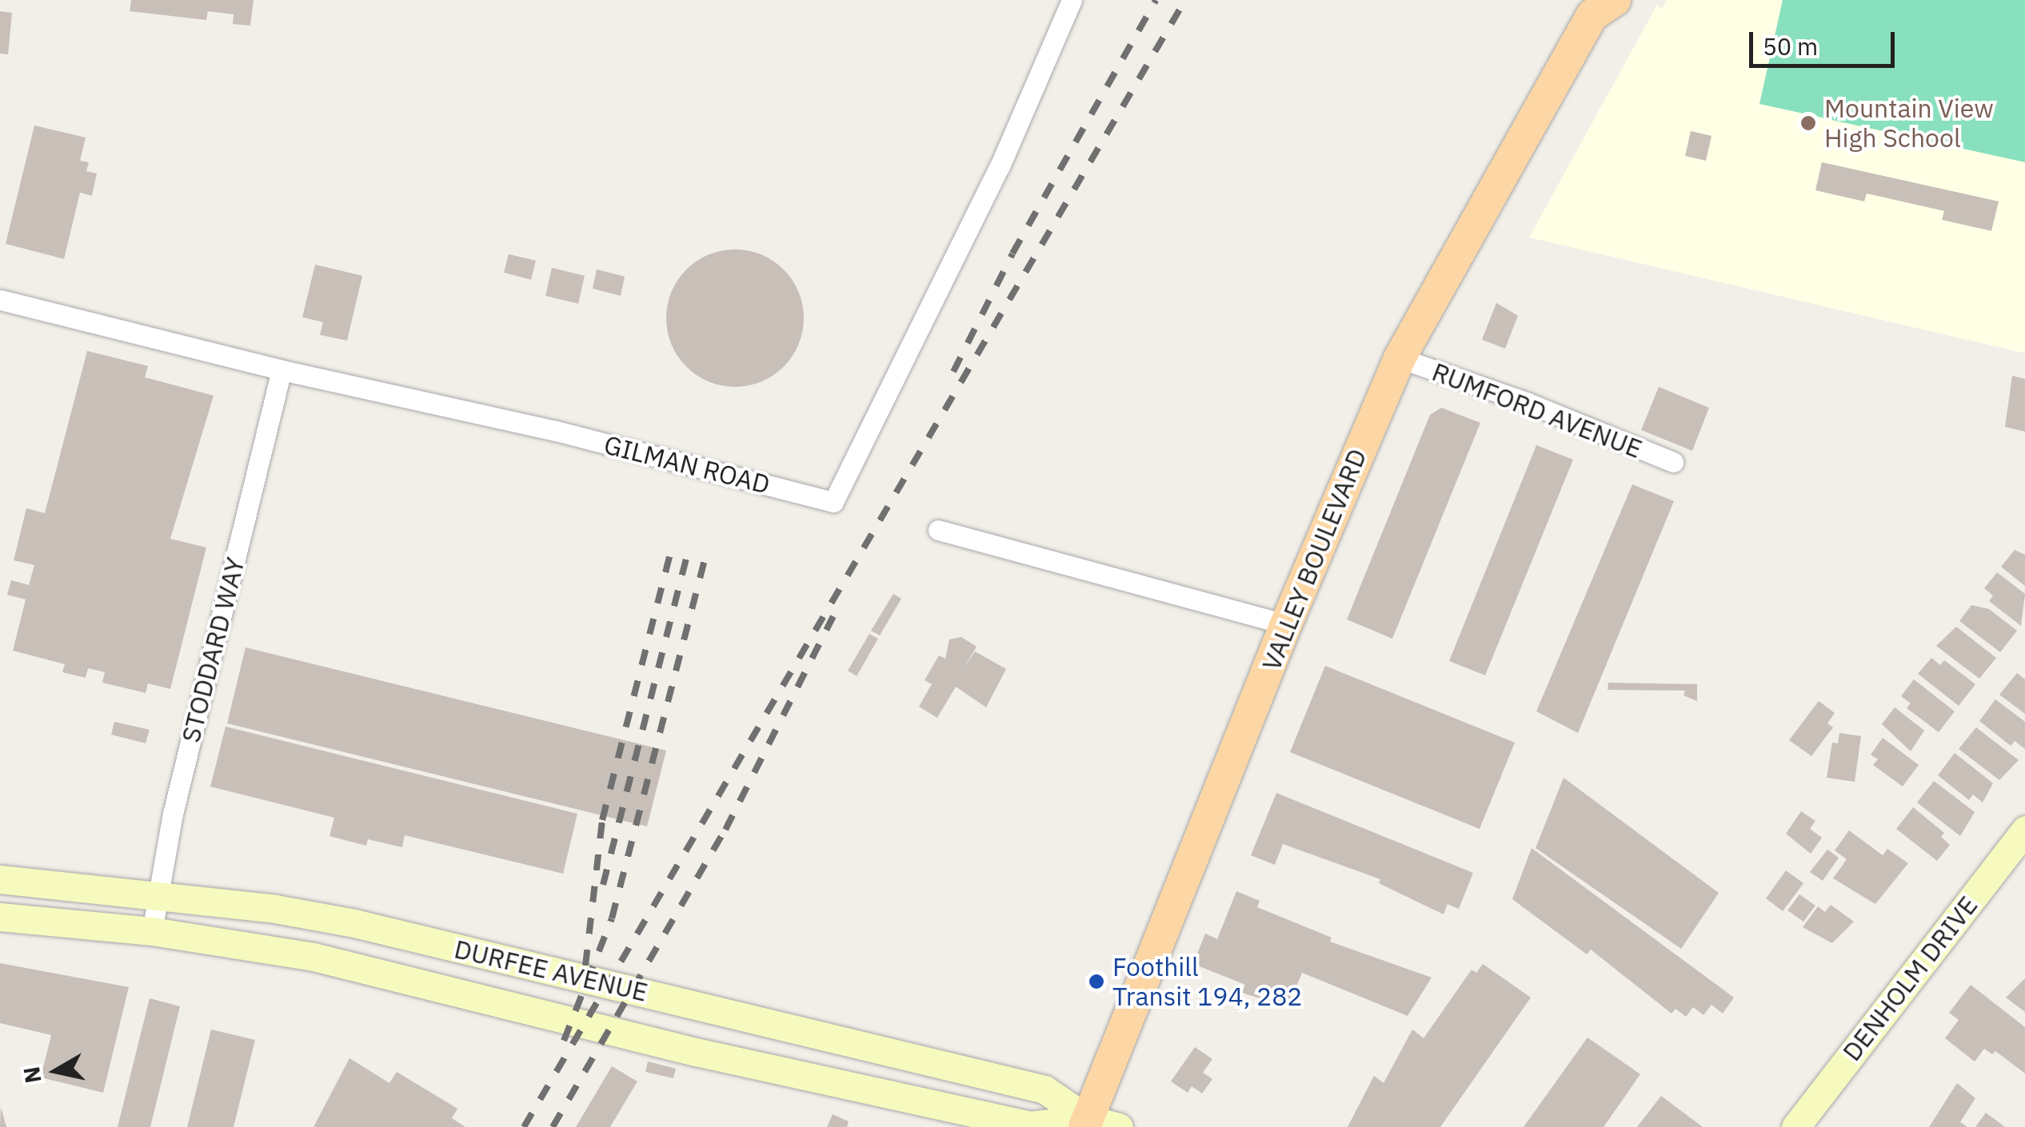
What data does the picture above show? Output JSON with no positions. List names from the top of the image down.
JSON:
{
  "streets": {
    "main road": ["VALLEY BOULEVARD", "DURFEE AVENUE", "DENHOLM DRIVE"],
    "street": ["RUMFORD AVENUE", "GILMAN ROAD", "STODDARD WAY"]
  },
  "crossings": [
    ["RUMFORD AVENUE", "VALLEY BOULEVARD"],
    ["GILMAN ROAD", "STODDARD WAY"],
    ["VALLEY BOULEVARD", "DURFEE AVENUE"],
    ["STODDARD WAY", "DURFEE AVENUE"]
  ],
  "places": ["Mountain View High School", "Foothill Transit 194, 282"],
  "scale_bar": "50 m",
  "north": "left"
}
